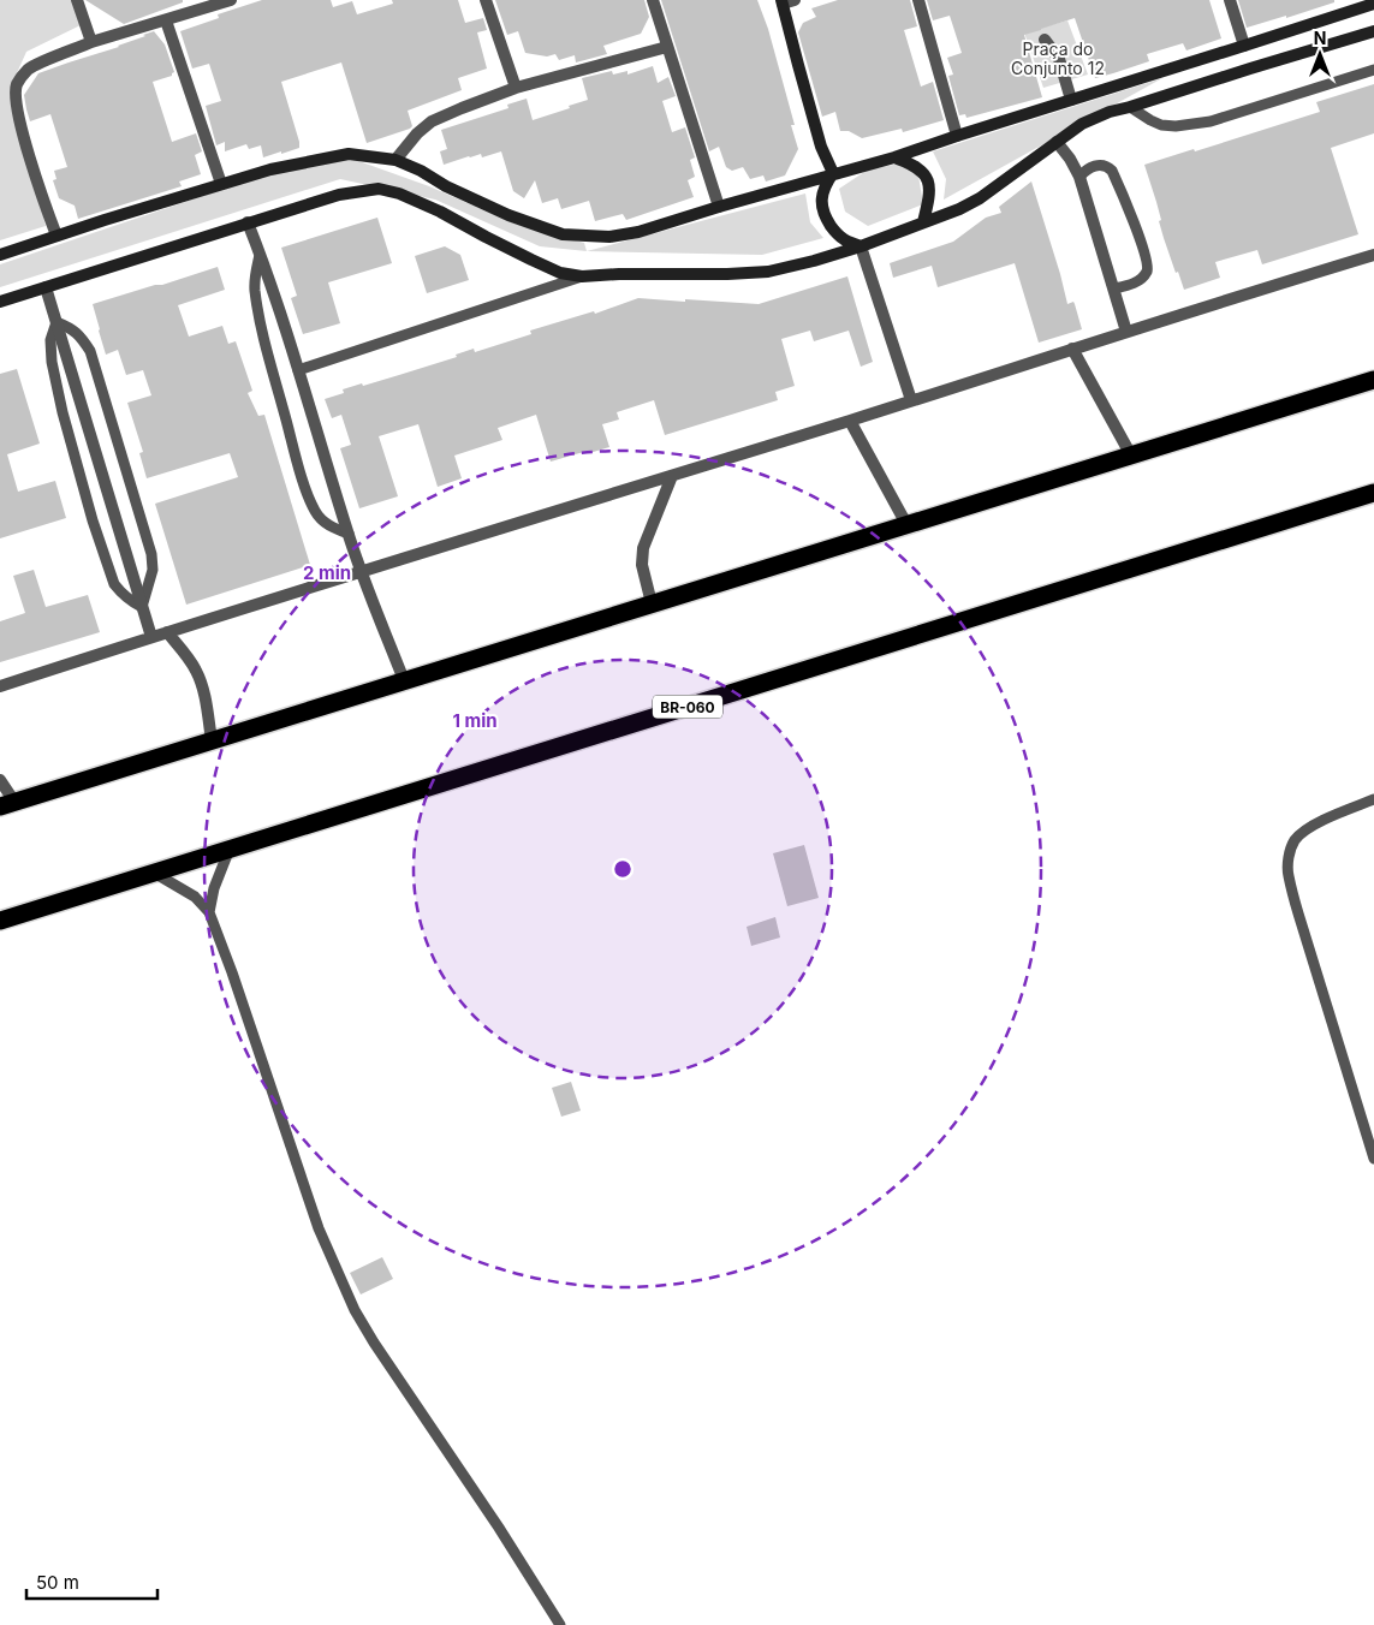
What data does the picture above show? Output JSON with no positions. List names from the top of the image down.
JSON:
{
  "streets": {
    "highway": ["BR-060"]
  },
  "parks": ["Praça do Conjunto 12"],
  "scale_bar": "50 m",
  "north": "top",
  "rings": ["2 min", "1 min"]
}
